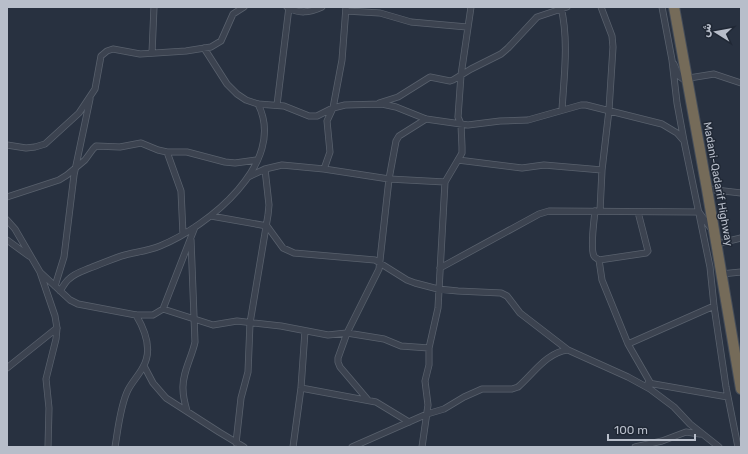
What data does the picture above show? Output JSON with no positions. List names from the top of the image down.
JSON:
{
  "streets": {
    "highway": ["Madani-Qadarif Highway"]
  },
  "scale_bar": "100 m",
  "north": "left"
}
